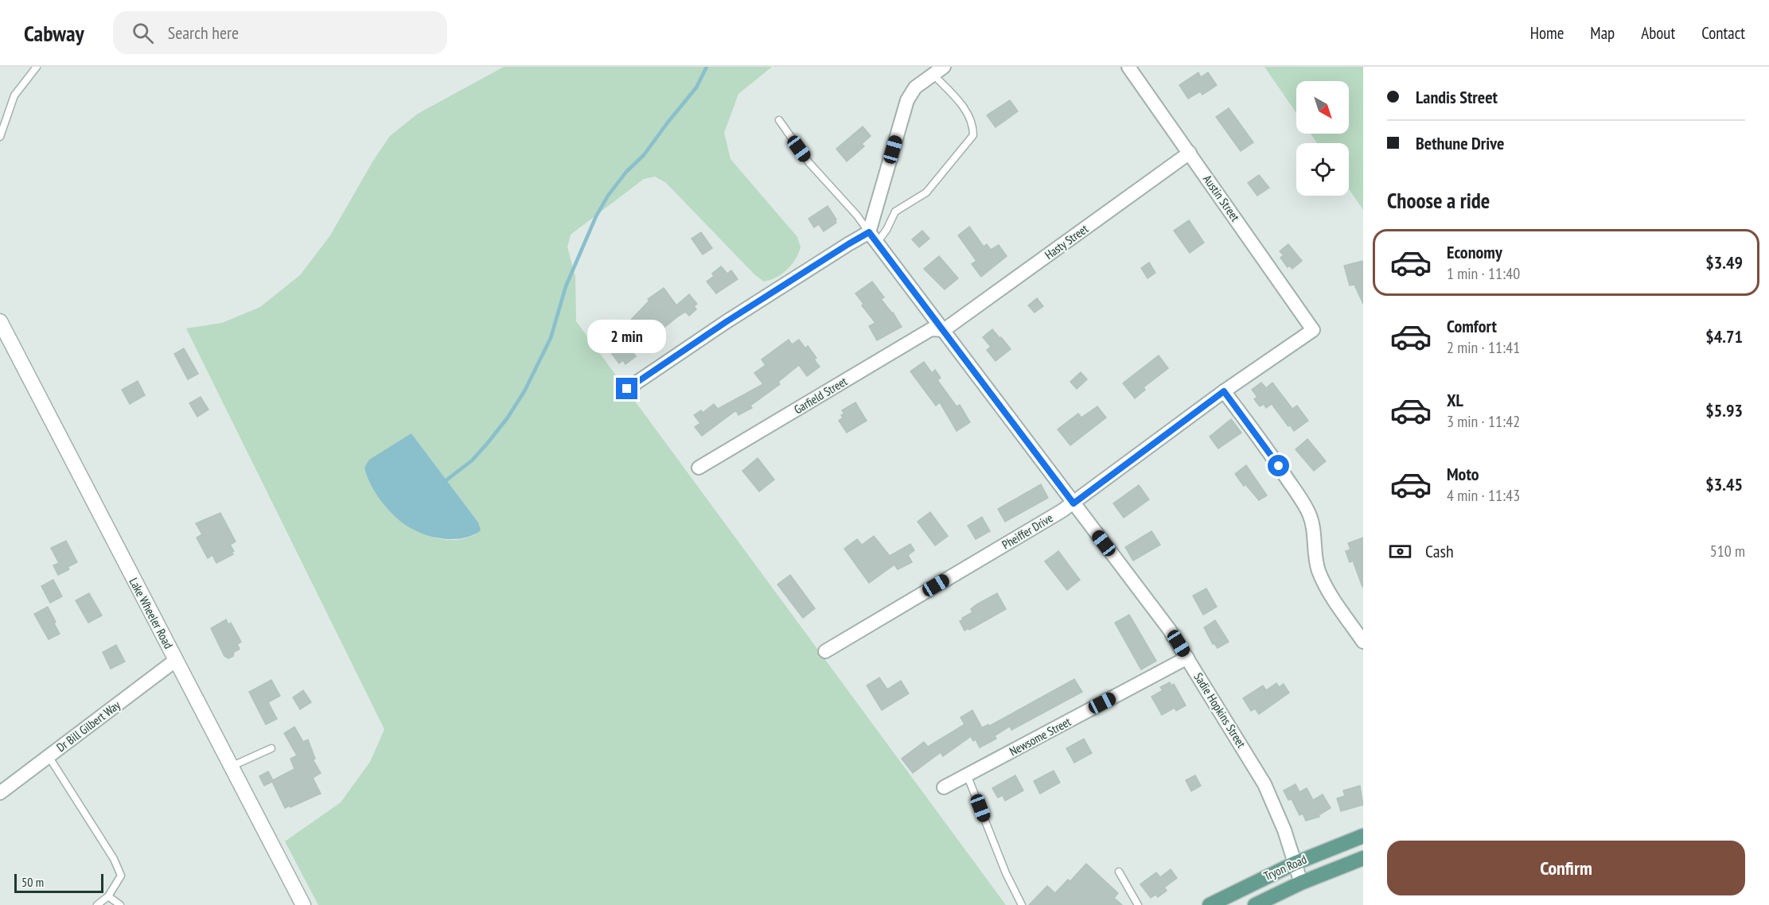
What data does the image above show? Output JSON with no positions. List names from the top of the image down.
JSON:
{
  "streets": {
    "main road": ["Tryon Road"],
    "street": [
      "Austin Street",
      "Hasty Street",
      "Garfield Street",
      "Pheiffer Drive",
      "Lake Wheeler Road",
      "Sadie Hopkins Street",
      "Dr Bill Gilbert Way",
      "Newsome Street"
    ]
  },
  "crossings": [
    ["Austin Street", "Hasty Street"],
    ["Austin Street", "Pheiffer Drive"],
    ["Hasty Street", "Garfield Street"],
    ["Hasty Street", "Sadie Hopkins Street"],
    ["Garfield Street", "Sadie Hopkins Street"],
    ["Pheiffer Drive", "Sadie Hopkins Street"],
    ["Lake Wheeler Road", "Dr Bill Gilbert Way"],
    ["Sadie Hopkins Street", "Newsome Street"],
    ["Sadie Hopkins Street", "Tryon Road"]
  ],
  "scale_bar": "50 m",
  "north": "bottom right",
  "page": {
    "header": "Cabway",
    "search": "Search here",
    "nav": [
      "Home",
      "Map",
      "About",
      "Contact"
    ],
    "banner": ["Landis Street", "Bethune Drive"],
    "heading": "Choose a ride",
    "list": [
      {
        "name": "Economy",
        "note": "1 min · 11:40",
        "value": "$3.49"
      },
      {
        "name": "Comfort",
        "note": "2 min · 11:41",
        "value": "$4.71"
      },
      {
        "name": "XL",
        "note": "3 min · 11:42",
        "value": "$5.93"
      },
      {
        "name": "Moto",
        "note": "4 min · 11:43",
        "value": "$3.45"
      }
    ],
    "bubble": "2 min",
    "pay": ["Cash", "510 m"],
    "buttons": "Confirm",
    "scale": "50 m"
  }
}
